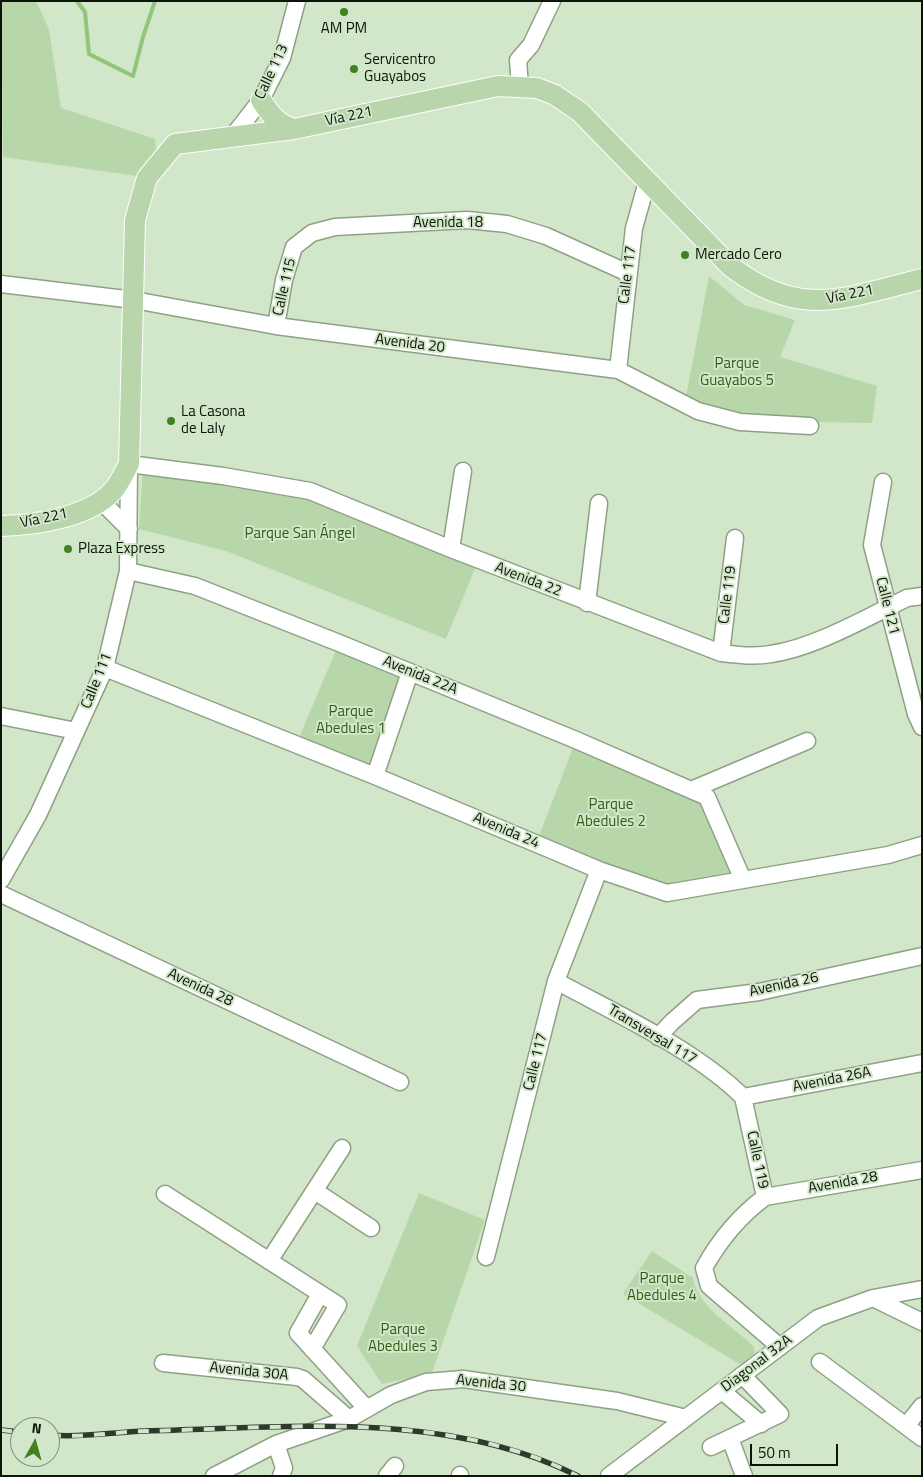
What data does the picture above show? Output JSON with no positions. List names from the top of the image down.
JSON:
{
  "streets": {
    "main road": ["Vía 221"],
    "street": [
      "Calle 113",
      "Avenida 18",
      "Calle 117",
      "Calle 115",
      "Avenida 20",
      "Avenida 22",
      "Calle 119",
      "Calle 121",
      "Avenida 22A",
      "Calle 111",
      "Avenida 24",
      "Avenida 26",
      "Avenida 28",
      "Transversal 117",
      "Avenida 26A",
      "Diagonal 32A",
      "Avenida 30A",
      "Avenida 30"
    ]
  },
  "crossings": [
    ["Calle 113", "Vía 221"],
    ["Vía 221", "Calle 117"],
    ["Vía 221", "Avenida 20"],
    ["Vía 221", "Avenida 22"],
    ["Vía 221", "Calle 111"],
    ["Avenida 18", "Calle 117"],
    ["Avenida 18", "Calle 115"],
    ["Calle 117", "Avenida 20"],
    ["Calle 117", "Avenida 24"],
    ["Calle 117", "Transversal 117"],
    ["Calle 115", "Avenida 20"],
    ["Avenida 22", "Calle 119"],
    ["Avenida 22", "Calle 121"],
    ["Avenida 22", "Calle 111"],
    ["Calle 119", "Avenida 28"],
    ["Calle 119", "Transversal 117"],
    ["Calle 119", "Avenida 26A"],
    ["Calle 119", "Diagonal 32A"],
    ["Avenida 22A", "Calle 111"],
    ["Avenida 22A", "Avenida 24"],
    ["Calle 111", "Avenida 24"],
    ["Avenida 26", "Transversal 117"],
    ["Transversal 117", "Avenida 26A"],
    ["Diagonal 32A", "Avenida 30"],
    ["Avenida 30A", "Avenida 30"]
  ],
  "parks": [
    "Parque Guayabos 5",
    "Parque San Ángel",
    "Parque Abedules 1",
    "Parque Abedules 2",
    "Parque Abedules 4",
    "Parque Abedules 3"
  ],
  "places": [
    "AM PM",
    "Servicentro Guayabos",
    "Mercado Cero",
    "La Casona de Laly",
    "Plaza Express"
  ],
  "scale_bar": "50 m",
  "north": "top"
}
